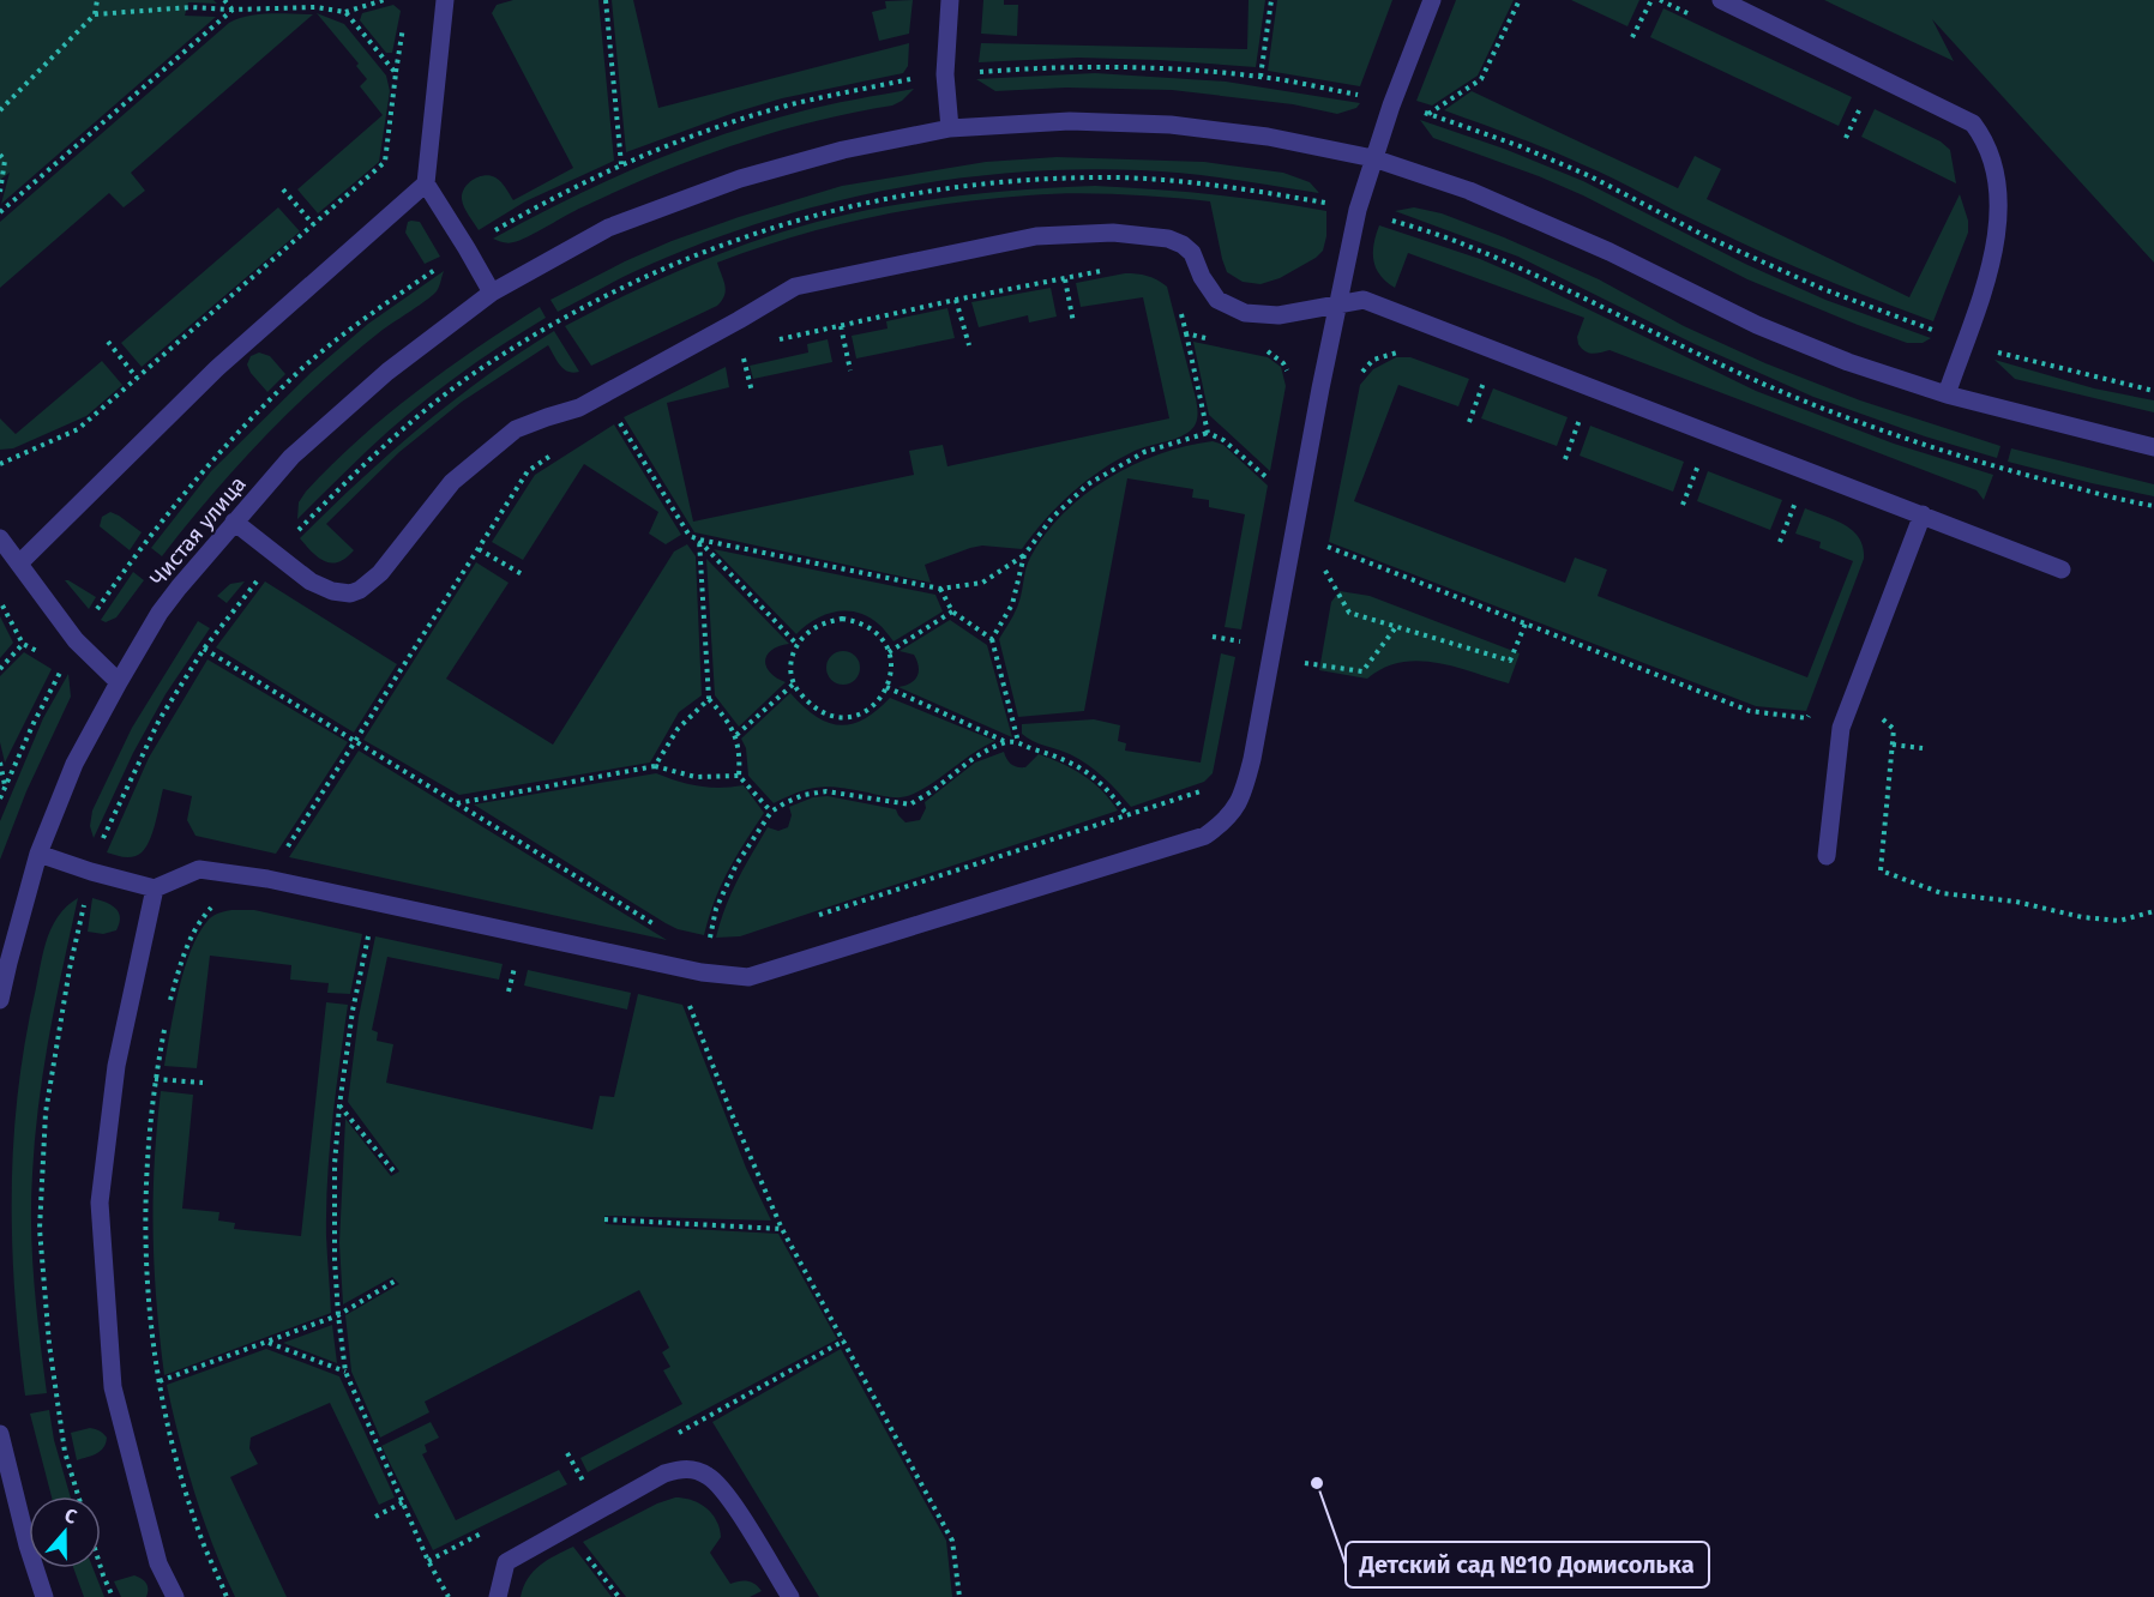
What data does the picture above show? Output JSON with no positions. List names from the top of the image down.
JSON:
{
  "streets": {
    "street": ["Чистая улица"]
  },
  "places": ["Детский сад №10 Домисолька"],
  "north": "top"
}
